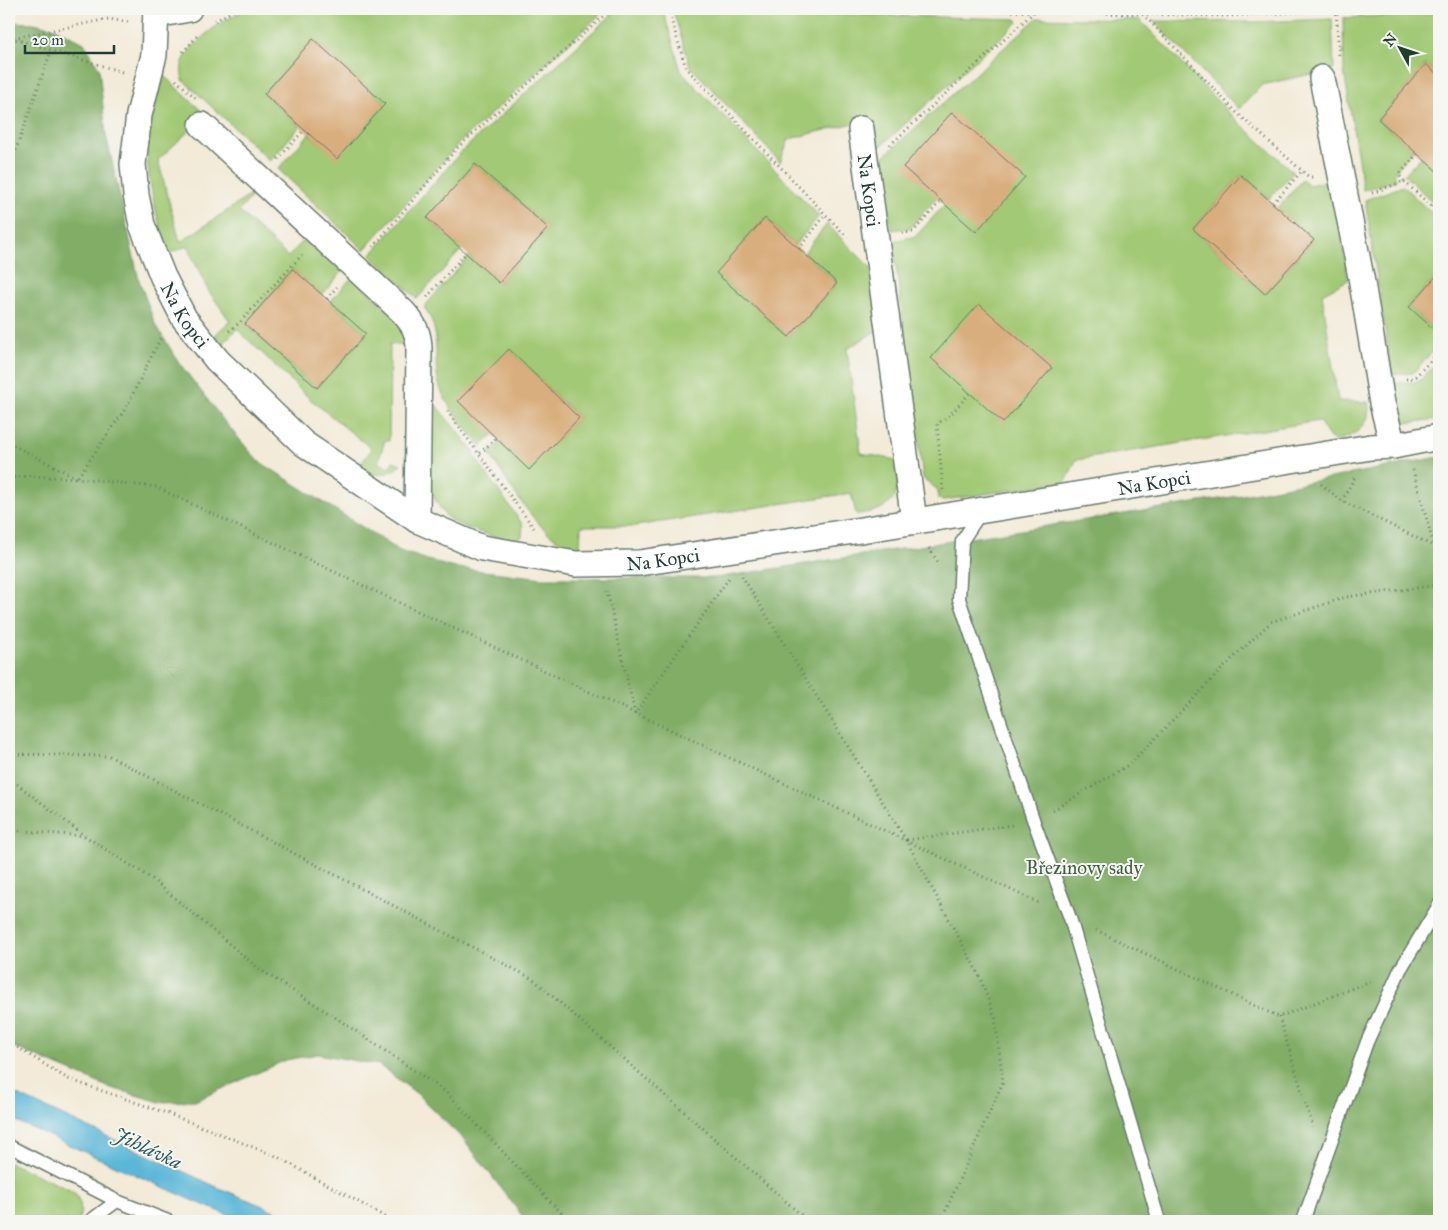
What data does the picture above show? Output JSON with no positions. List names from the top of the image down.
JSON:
{
  "streets": {
    "street": ["Na Kopci"]
  },
  "water": ["Jihlávka"],
  "parks": ["Březinovy sady"],
  "scale_bar": "20 m",
  "north": "top left"
}
